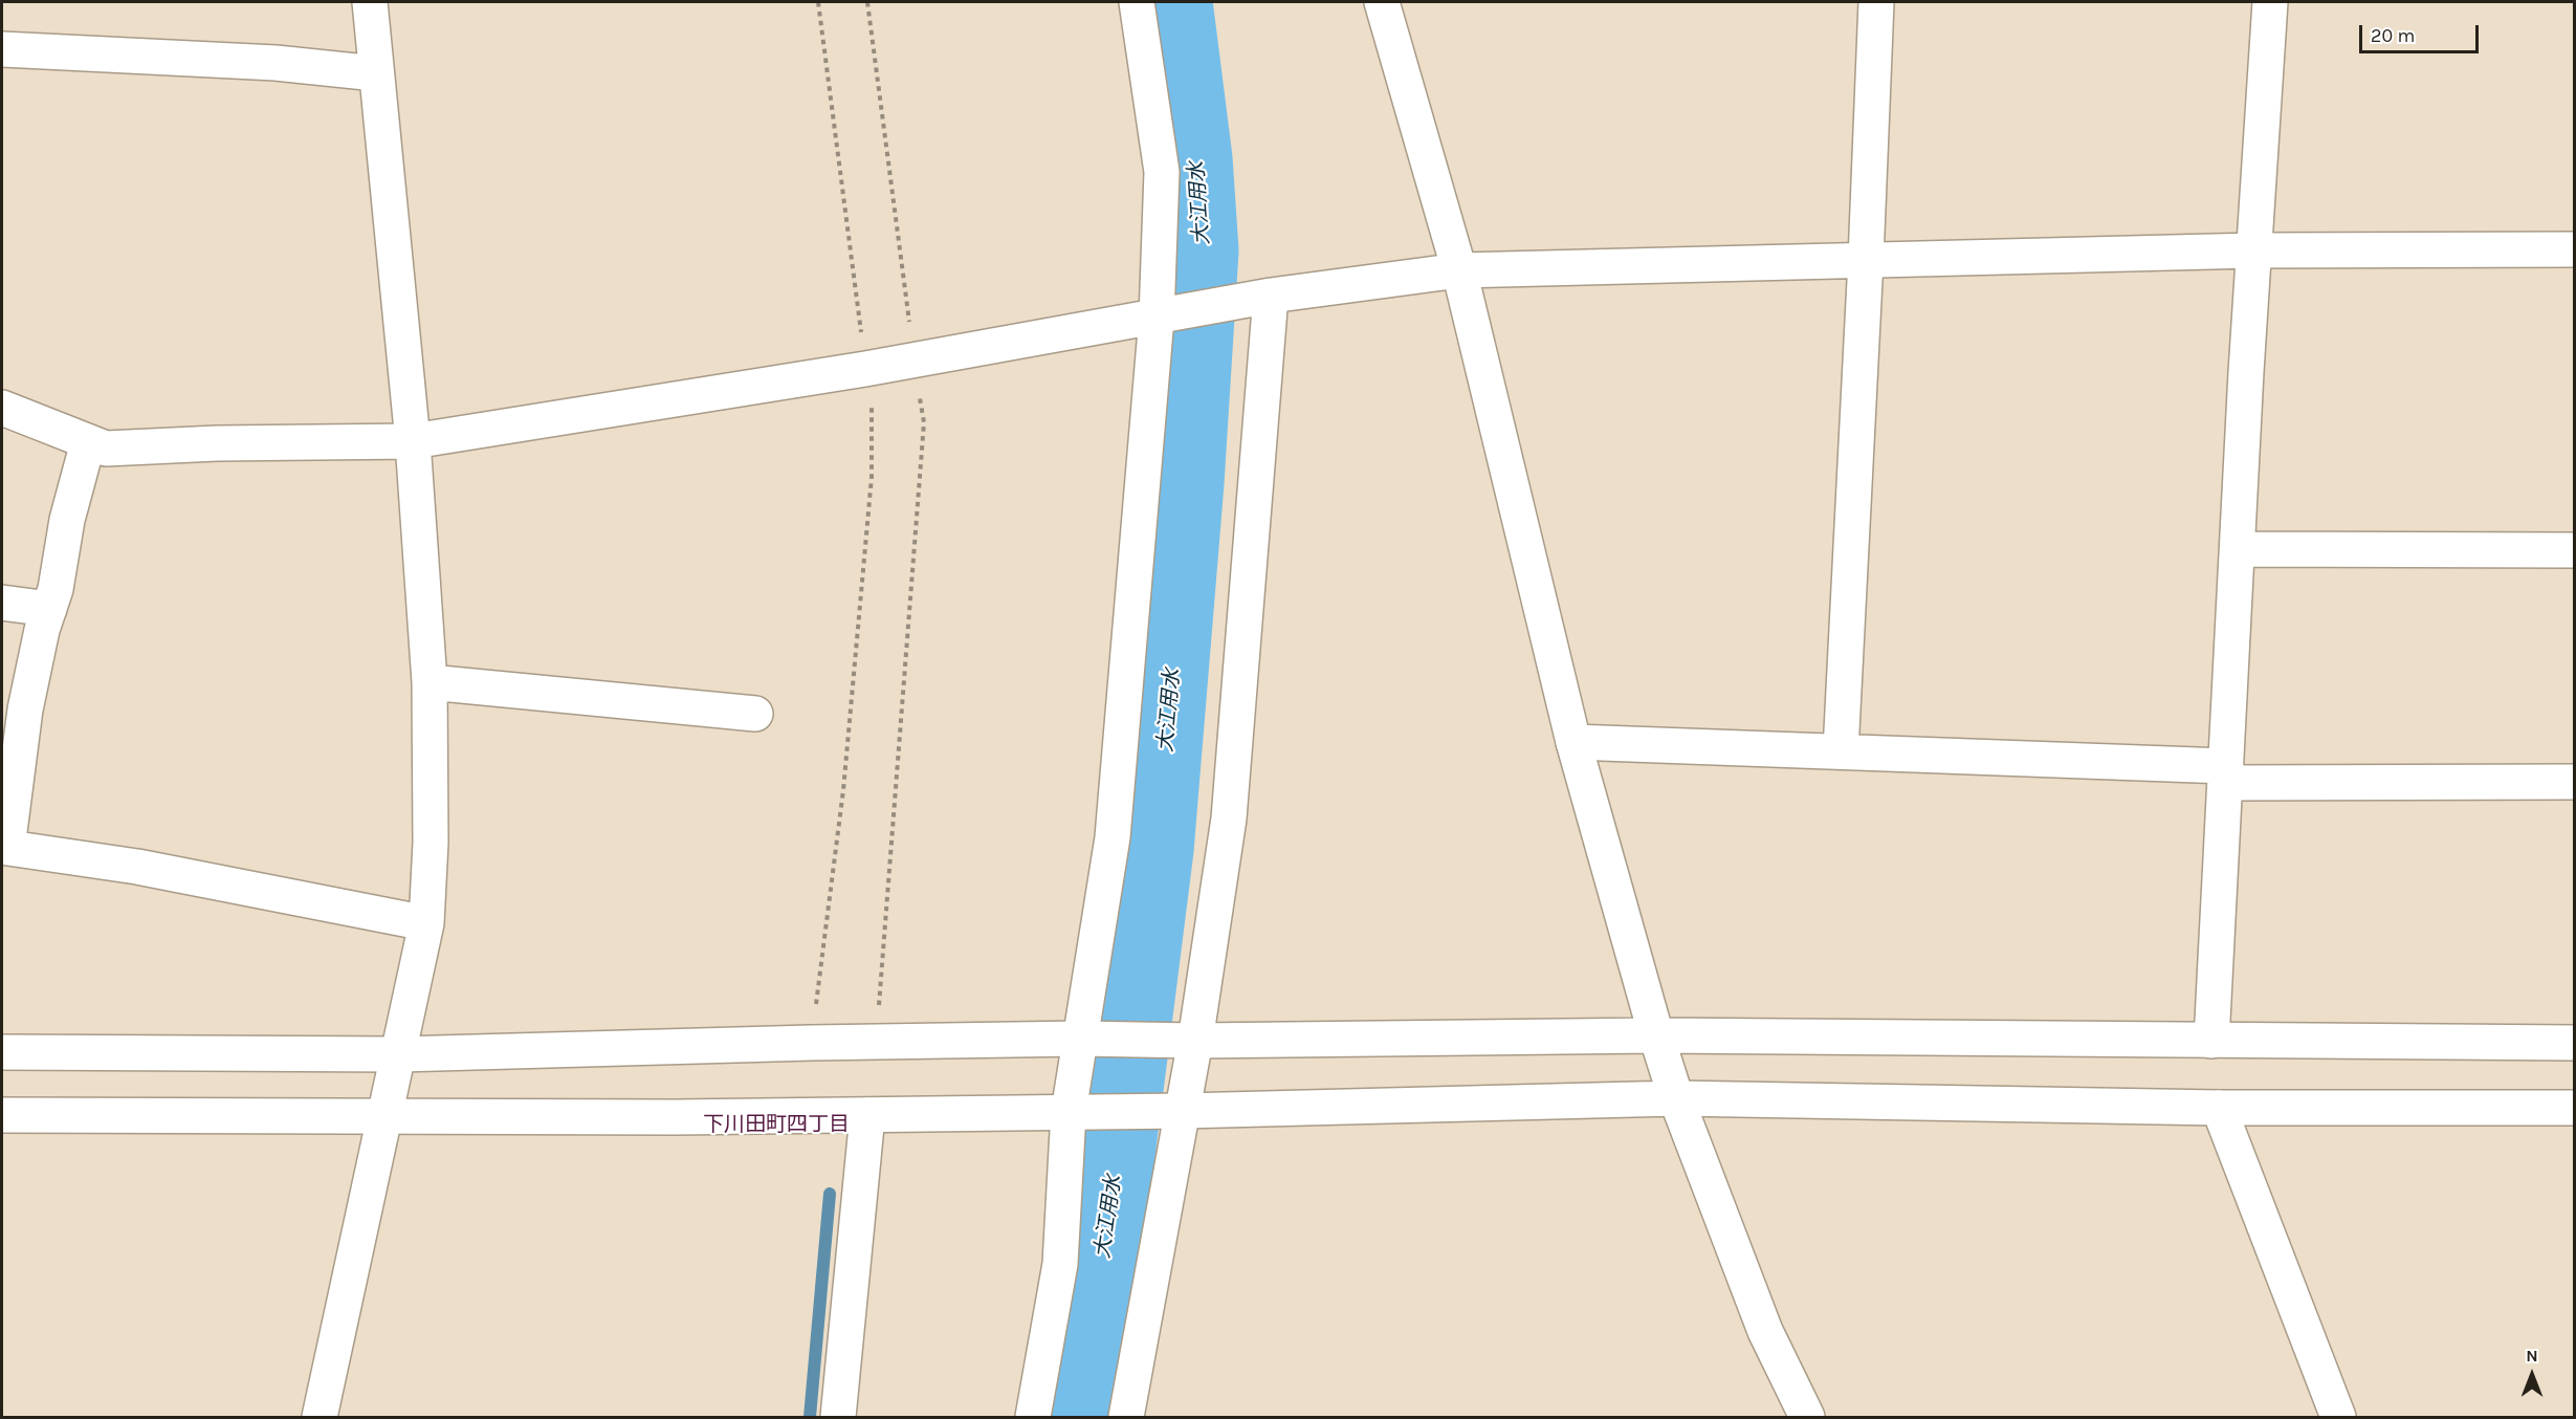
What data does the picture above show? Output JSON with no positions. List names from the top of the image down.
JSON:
{
  "districts": ["下川田町四丁目"],
  "water": ["大江用水"],
  "scale_bar": "20 m",
  "north": "top"
}
